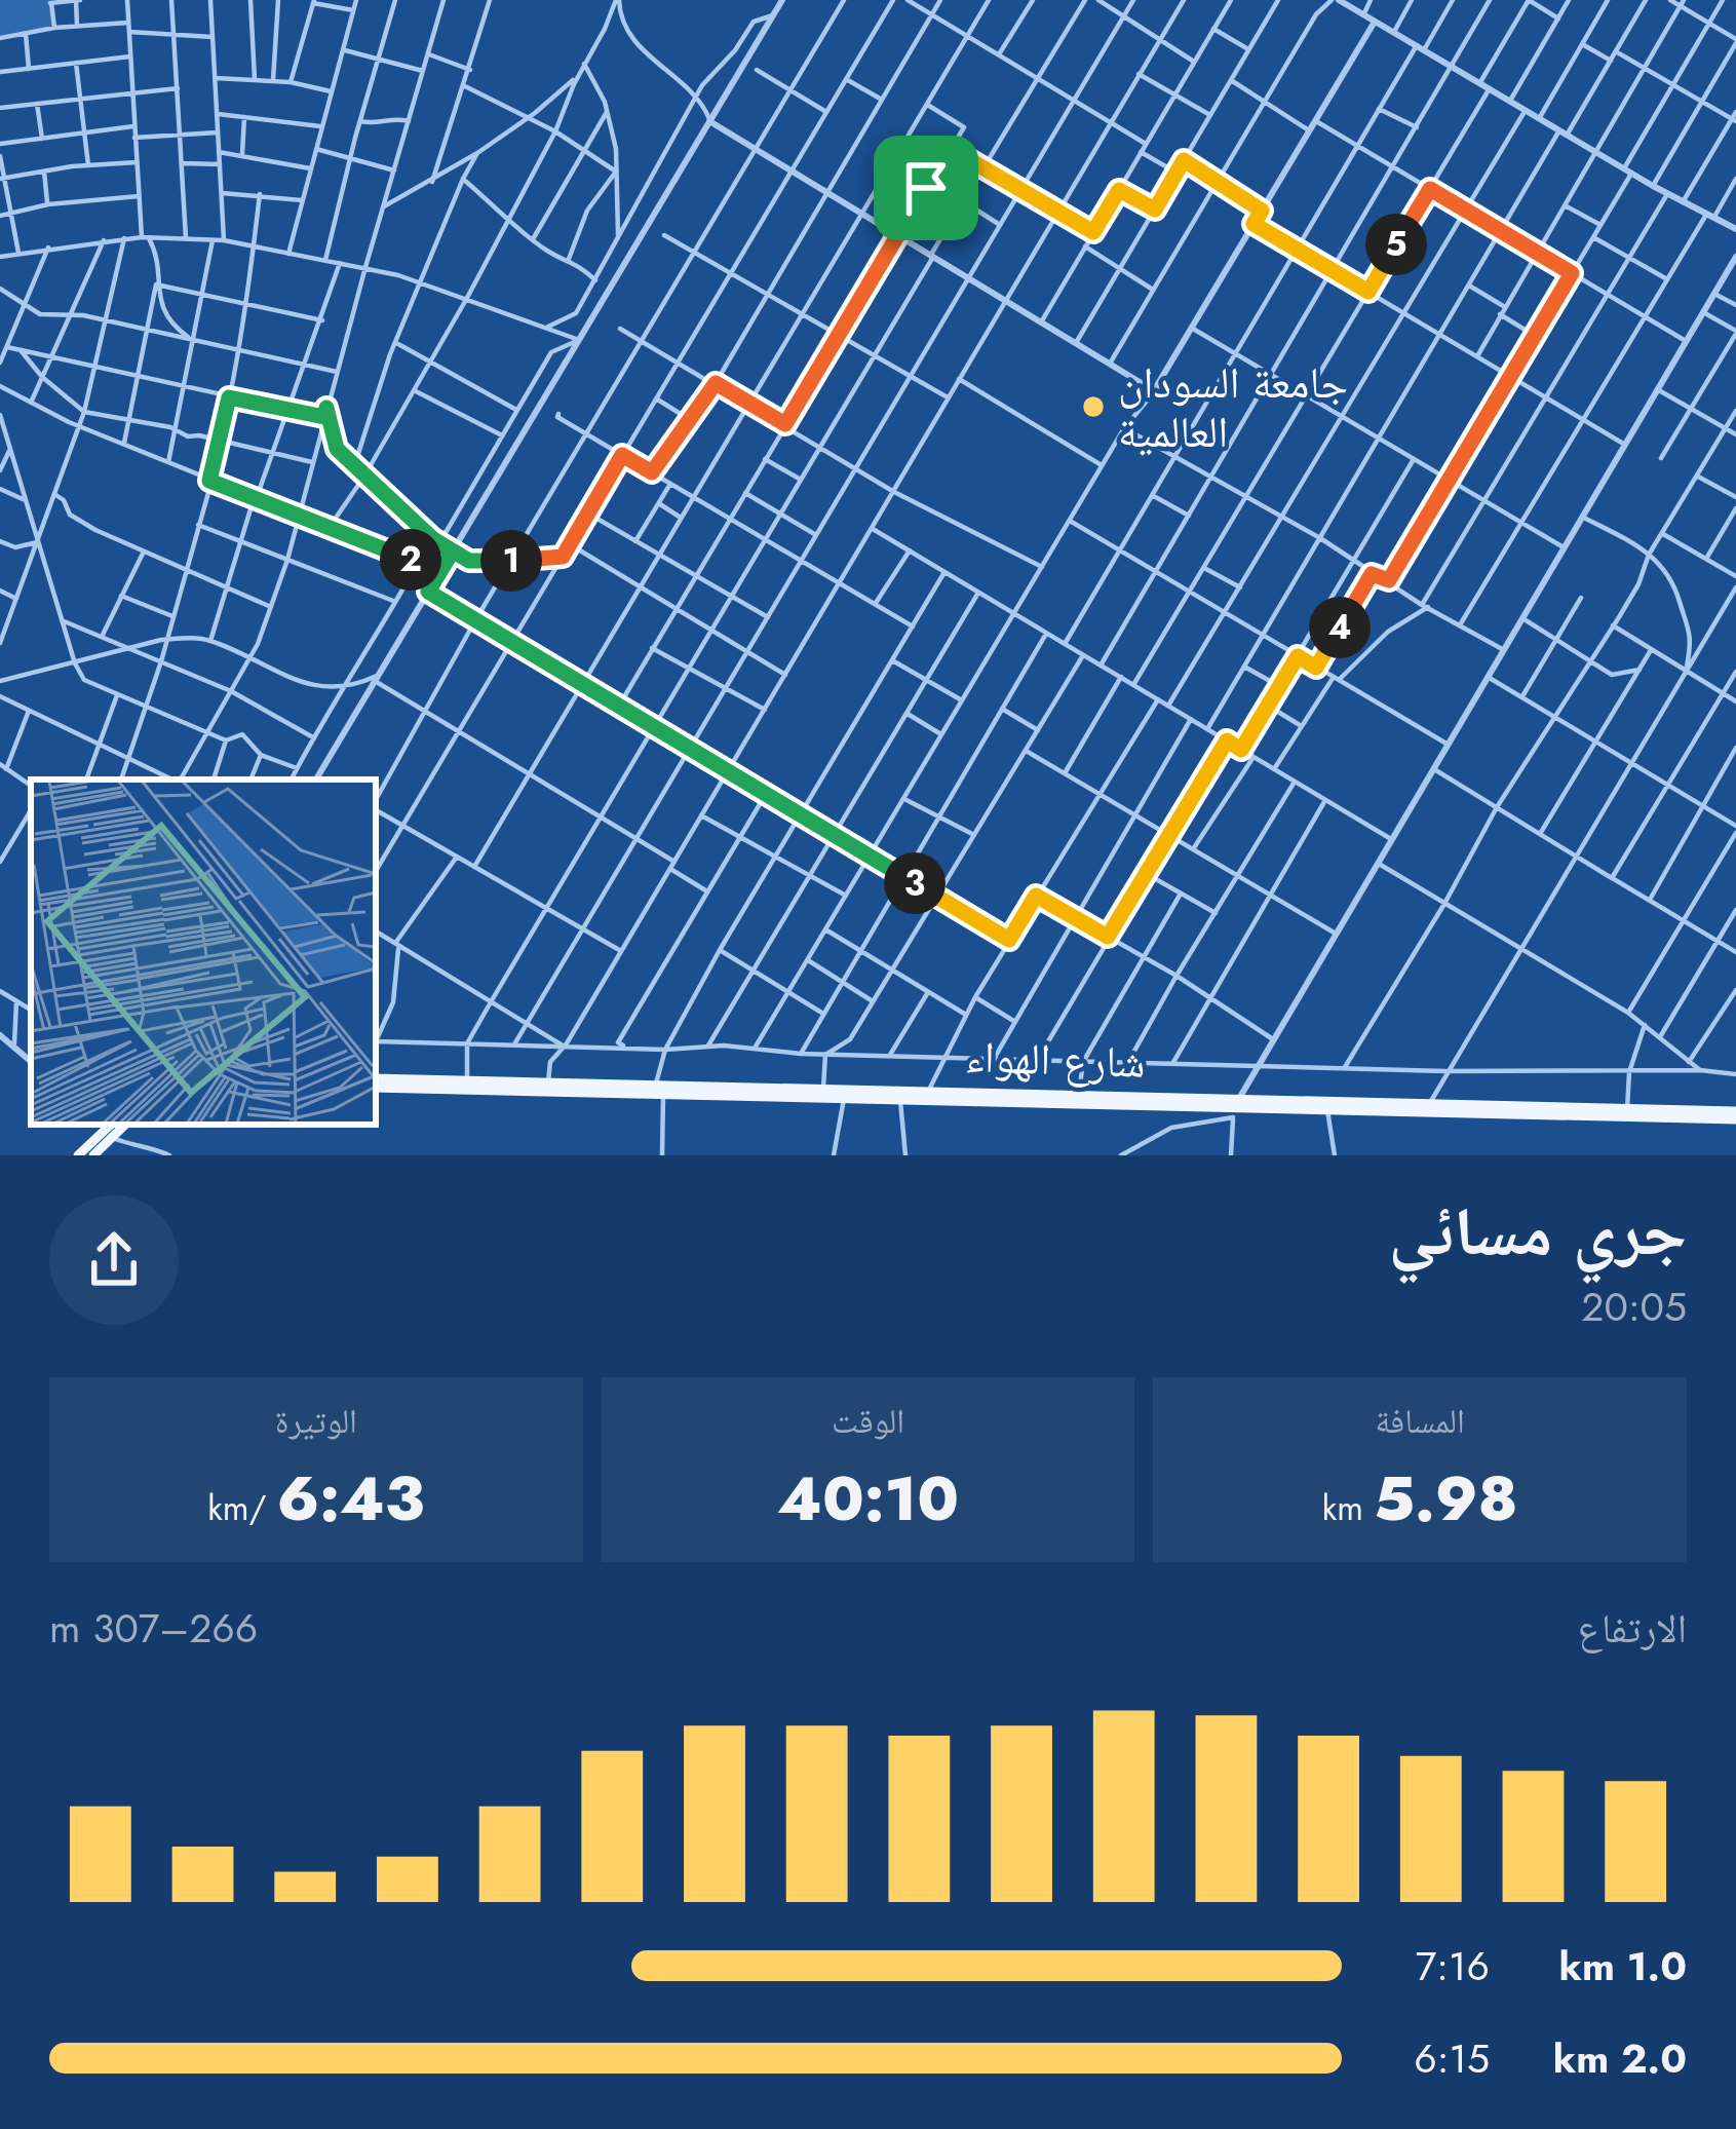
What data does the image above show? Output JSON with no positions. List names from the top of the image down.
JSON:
{
  "streets": {
    "main road": ["شارع الهواء"]
  },
  "places": ["جامعة السودان العالمية"],
  "page": {
    "pins": [
      "5",
      "2",
      "1",
      "4",
      "3"
    ],
    "heading": ["جري مسائي", "20:05"],
    "stats": [
      ["المسافة", "5.98 km"],
      ["الوقت", "40:10"],
      ["الوتيرة", "6:43 /km"]
    ],
    "chart": ["الارتفاع", "266–307 m"],
    "list": [
      {
        "name": "1.0 km",
        "note": "7:16"
      },
      {
        "name": "2.0 km",
        "note": "6:15"
      }
    ]
  }
}
